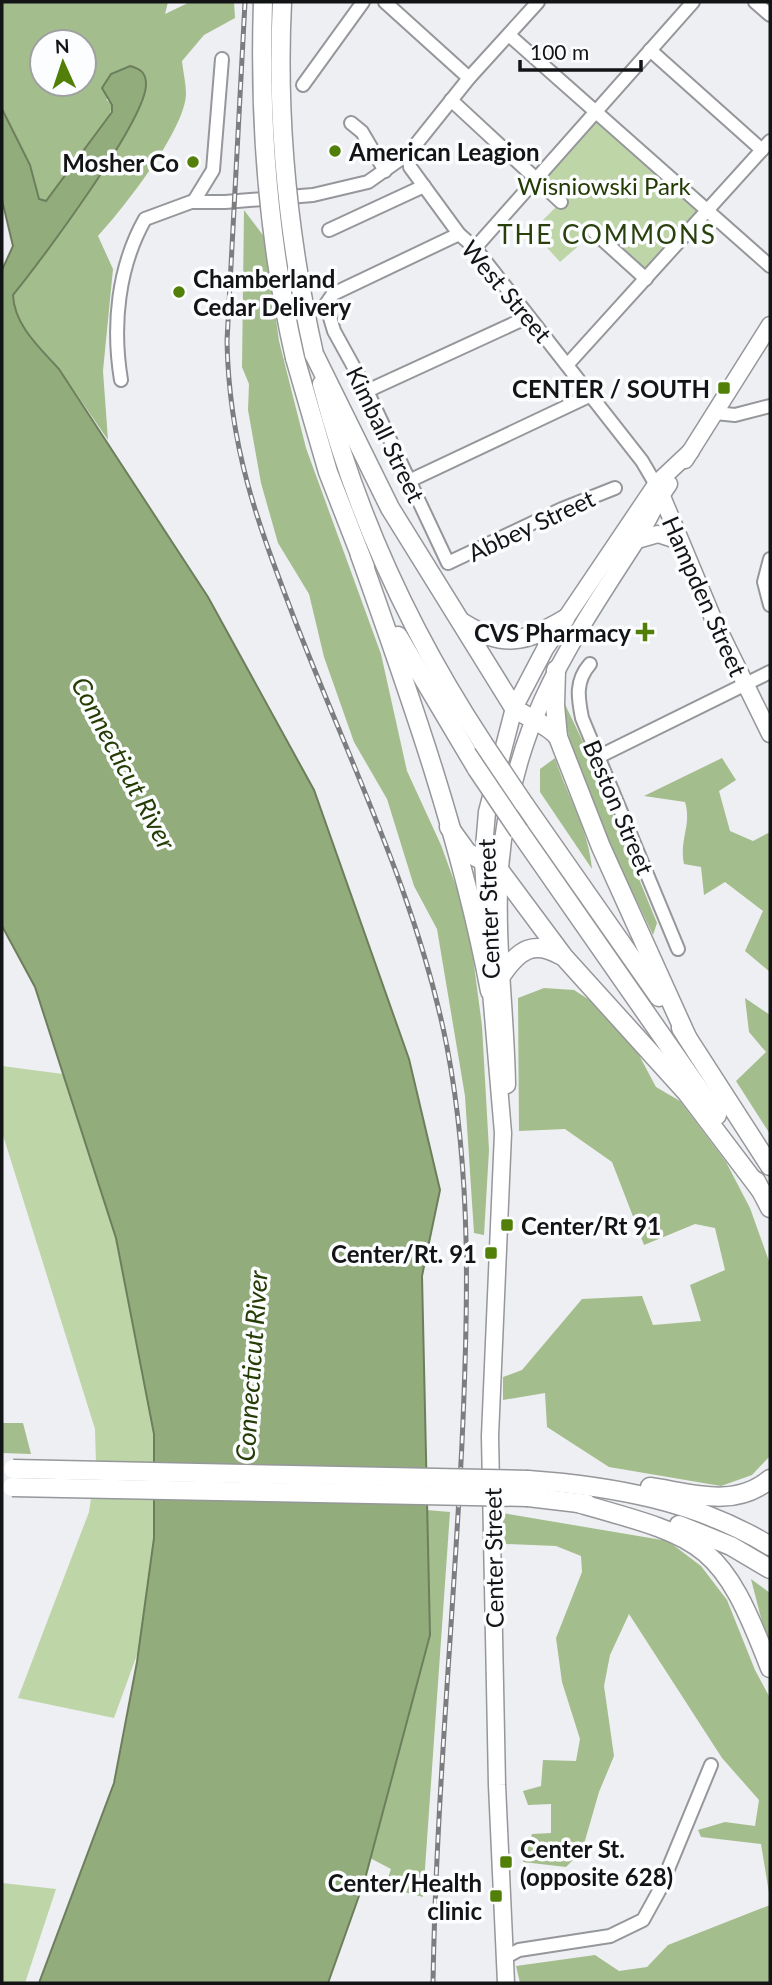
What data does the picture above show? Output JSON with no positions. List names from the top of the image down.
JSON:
{
  "streets": {
    "main road": ["Hampden Street", "Center Street"],
    "street": [
      "West Street",
      "Kimball Street",
      "Abbey Street",
      "Beston Street"
    ]
  },
  "crossings": [
    ["West Street", "Kimball Street"],
    ["West Street", "Hampden Street"],
    ["West Street", "Center Street"],
    ["Kimball Street", "Abbey Street"],
    ["Hampden Street", "Center Street"]
  ],
  "districts": ["THE COMMONS"],
  "water": ["Connecticut River"],
  "parks": ["Wisniowski Park"],
  "places": {
    "other": ["American Leagion", "Mosher Co", "Chamberland Cedar Delivery"],
    "transit": [
      "CENTER / SOUTH",
      "Center/Rt 91",
      "Center/Rt. 91",
      "Center St. (opposite 628)",
      "Center/Health clinic"
    ],
    "health": ["CVS Pharmacy"]
  },
  "scale_bar": "100 m",
  "north": "top"
}
